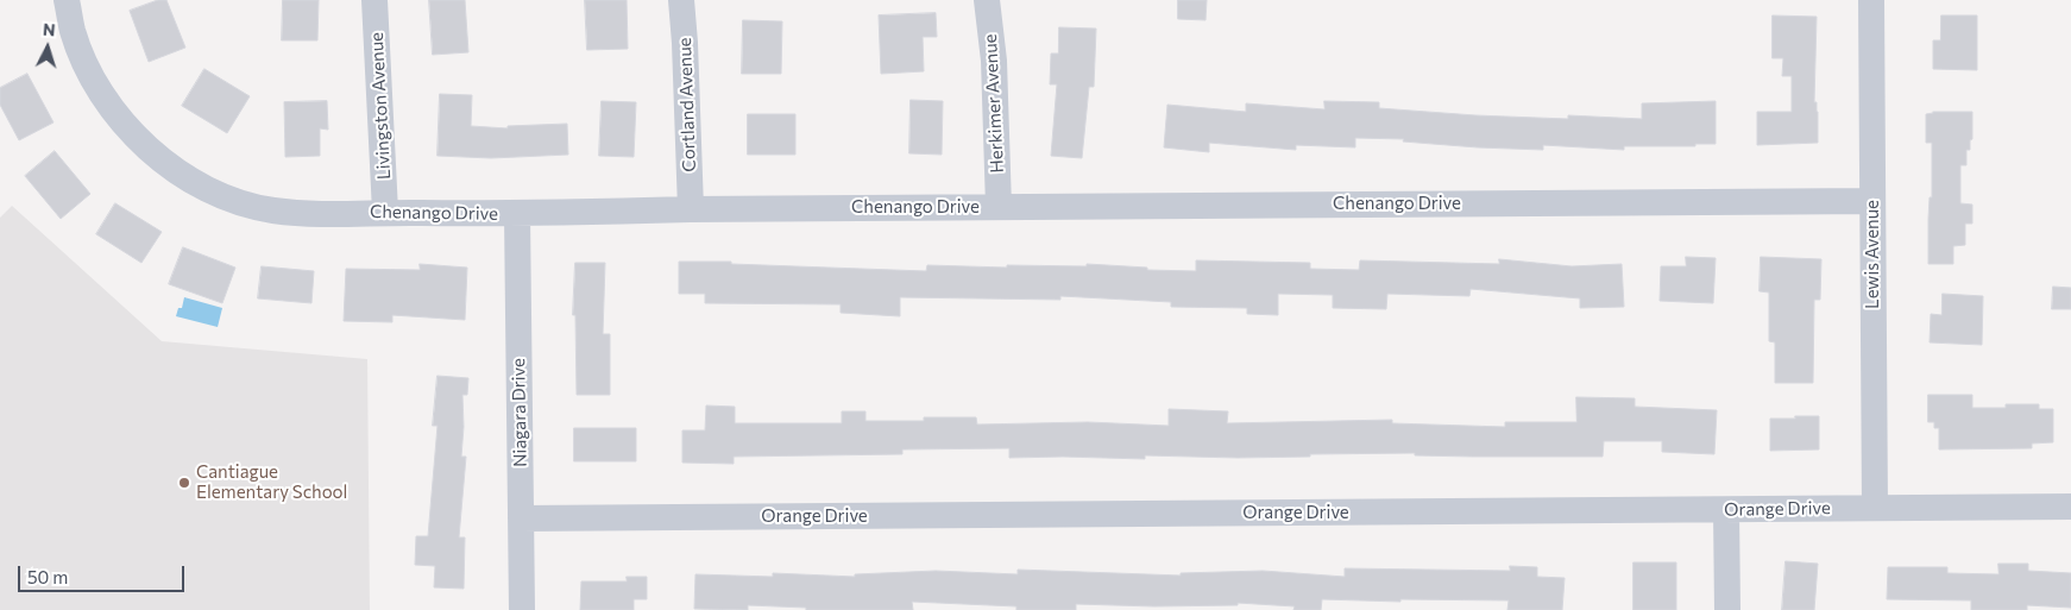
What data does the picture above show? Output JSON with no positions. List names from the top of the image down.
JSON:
{
  "streets": {
    "street": [
      "Herkimer Avenue",
      "Cortland Avenue",
      "Livingston Avenue",
      "Chenango Drive",
      "Lewis Avenue",
      "Niagara Drive",
      "Orange Drive"
    ]
  },
  "crossings": [
    ["Herkimer Avenue", "Chenango Drive"],
    ["Cortland Avenue", "Chenango Drive"],
    ["Livingston Avenue", "Chenango Drive"],
    ["Chenango Drive", "Lewis Avenue"],
    ["Chenango Drive", "Niagara Drive"],
    ["Lewis Avenue", "Orange Drive"],
    ["Niagara Drive", "Orange Drive"]
  ],
  "places": ["Cantiague Elementary School"],
  "scale_bar": "50 m",
  "north": "top"
}
